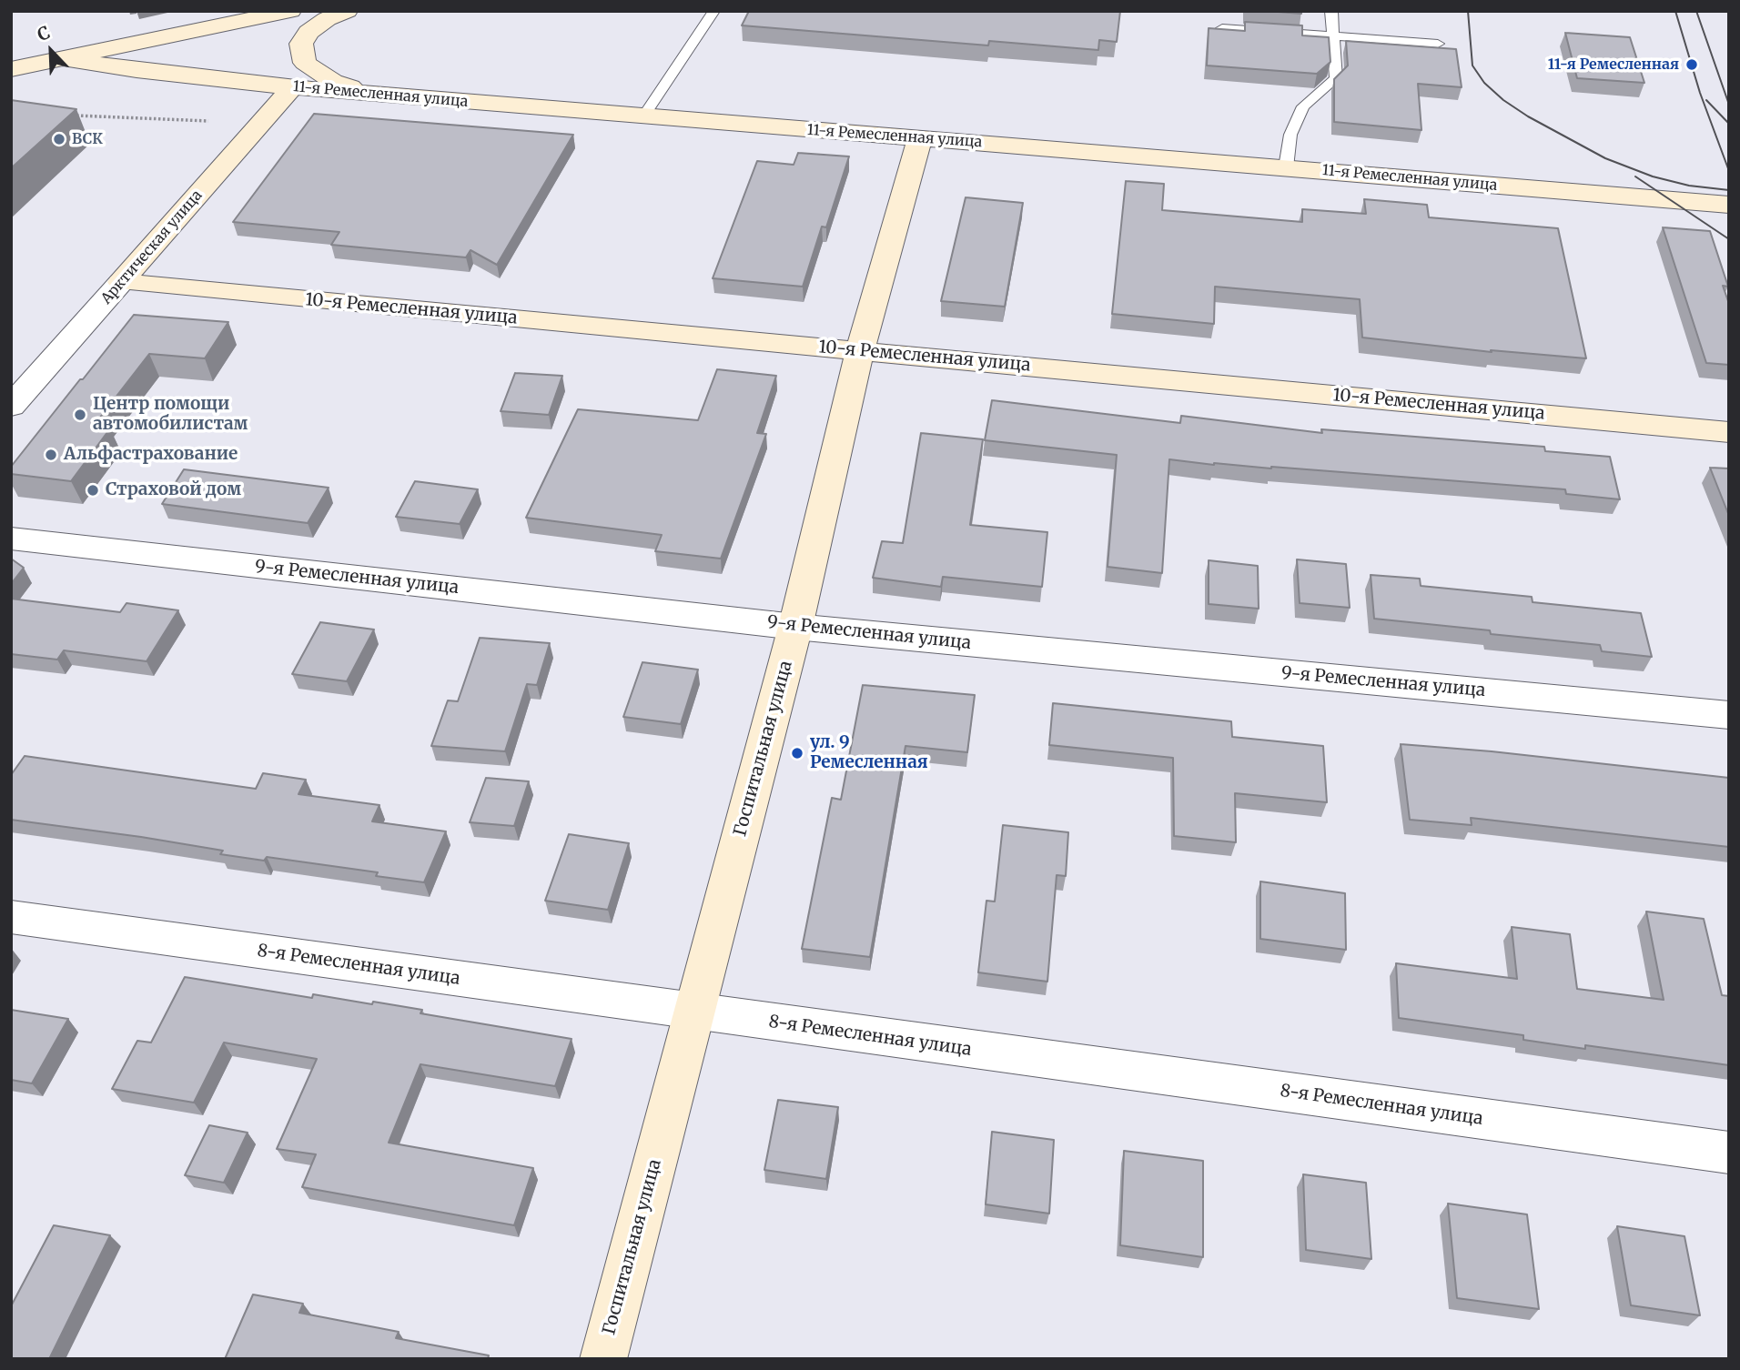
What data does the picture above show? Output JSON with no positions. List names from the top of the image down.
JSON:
{
  "streets": {
    "main road": [
      "11-я Ремесленная улица",
      "Арктическая улица",
      "10-я Ремесленная улица",
      "Госпитальная улица"
    ],
    "street": ["9-я Ремесленная улица", "8-я Ремесленная улица"]
  },
  "crossings": [
    ["11-я Ремесленная улица", "Арктическая улица"],
    ["11-я Ремесленная улица", "Госпитальная улица"],
    ["Арктическая улица", "10-я Ремесленная улица"],
    ["10-я Ремесленная улица", "Госпитальная улица"],
    ["9-я Ремесленная улица", "Госпитальная улица"],
    ["Госпитальная улица", "8-я Ремесленная улица"]
  ],
  "places": [
    "11-я Ремесленная",
    "ВСК",
    "Центр помощи автомобилистам",
    "Альфастрахование",
    "Страховой дом",
    "ул. 9 Ремесленная"
  ],
  "north": "top left"
}
